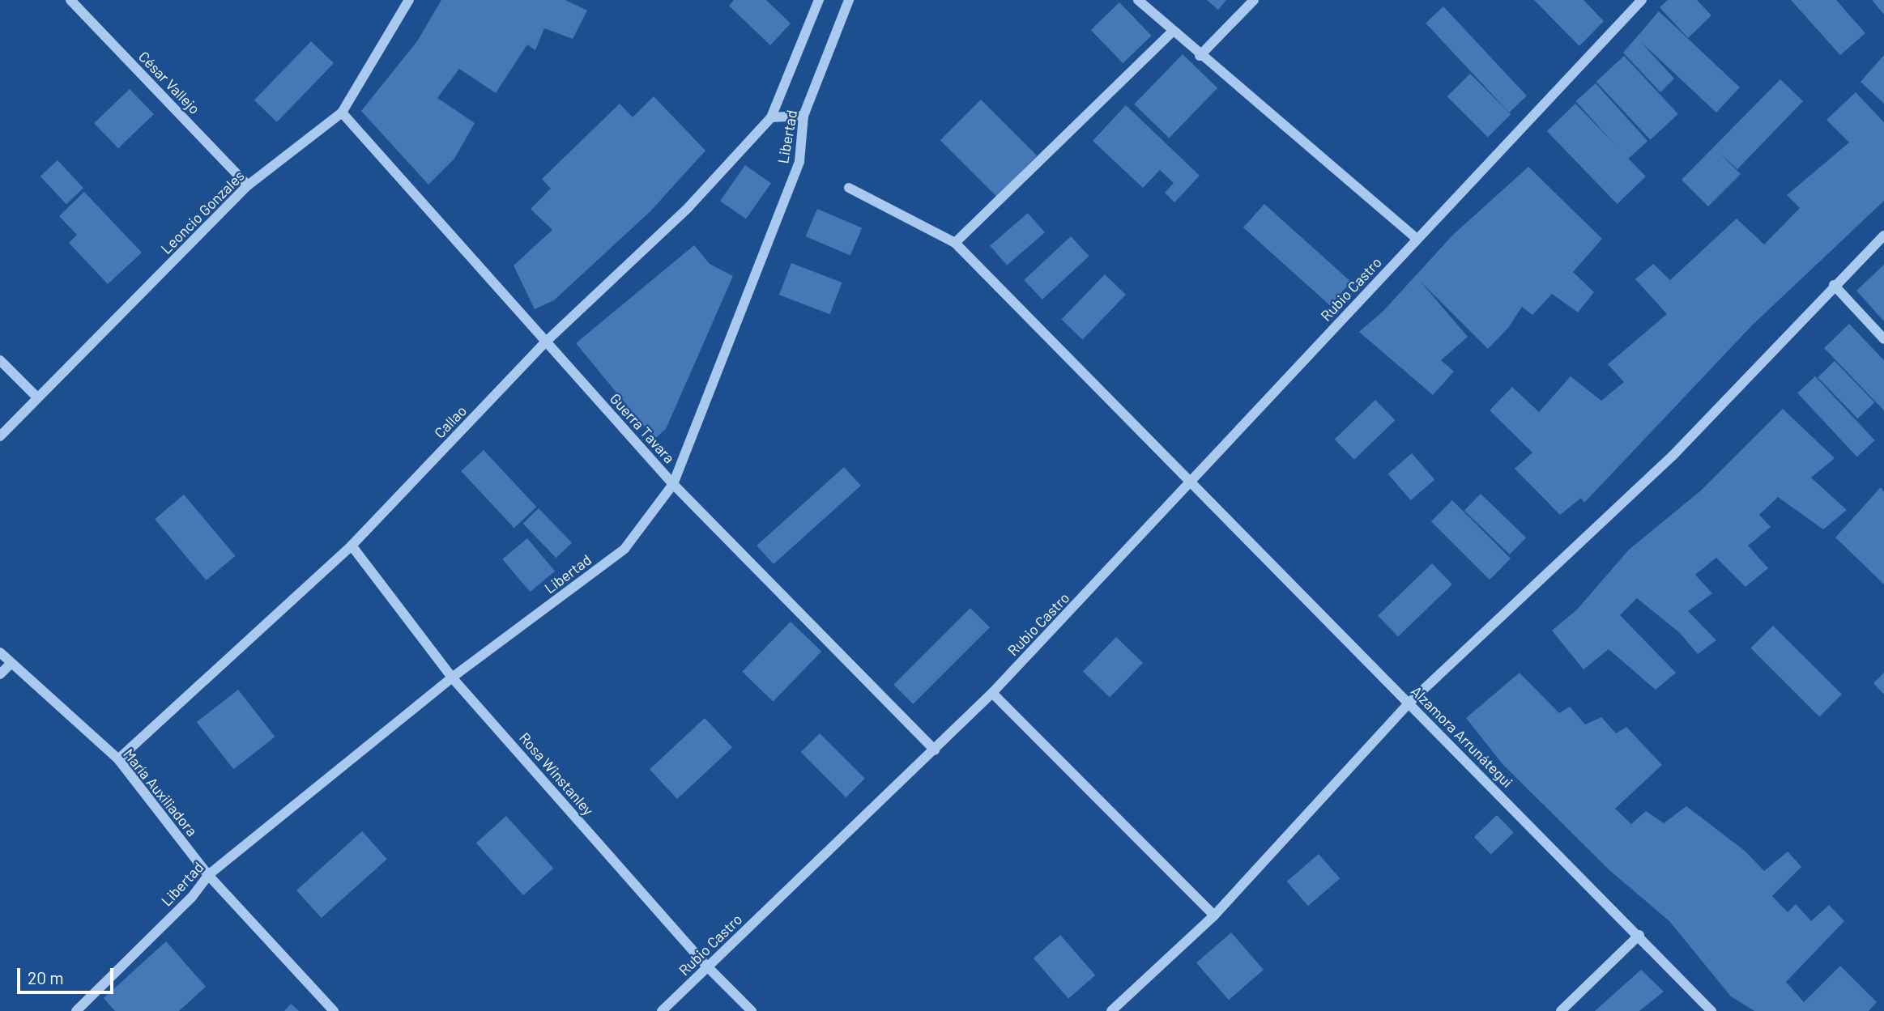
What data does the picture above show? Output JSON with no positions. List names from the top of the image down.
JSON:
{
  "streets": {
    "street": [
      "César Vallejo",
      "Libertad",
      "Leoncio Gonzales",
      "Rubio Castro",
      "Callao",
      "Guerra Tavara",
      "Alzamora Arrunátegui",
      "Rosa Winstanley",
      "María Auxiliadora"
    ]
  },
  "crossings": [
    ["César Vallejo", "Leoncio Gonzales"],
    ["Libertad", "Guerra Tavara"],
    ["Libertad", "Rosa Winstanley"],
    ["Libertad", "María Auxiliadora"],
    ["Leoncio Gonzales", "Guerra Tavara"],
    ["Rubio Castro", "Guerra Tavara"],
    ["Rubio Castro", "Alzamora Arrunátegui"],
    ["Rubio Castro", "Rosa Winstanley"],
    ["Callao", "Guerra Tavara"],
    ["Callao", "Rosa Winstanley"],
    ["Callao", "María Auxiliadora"]
  ],
  "scale_bar": "20 m"
}
